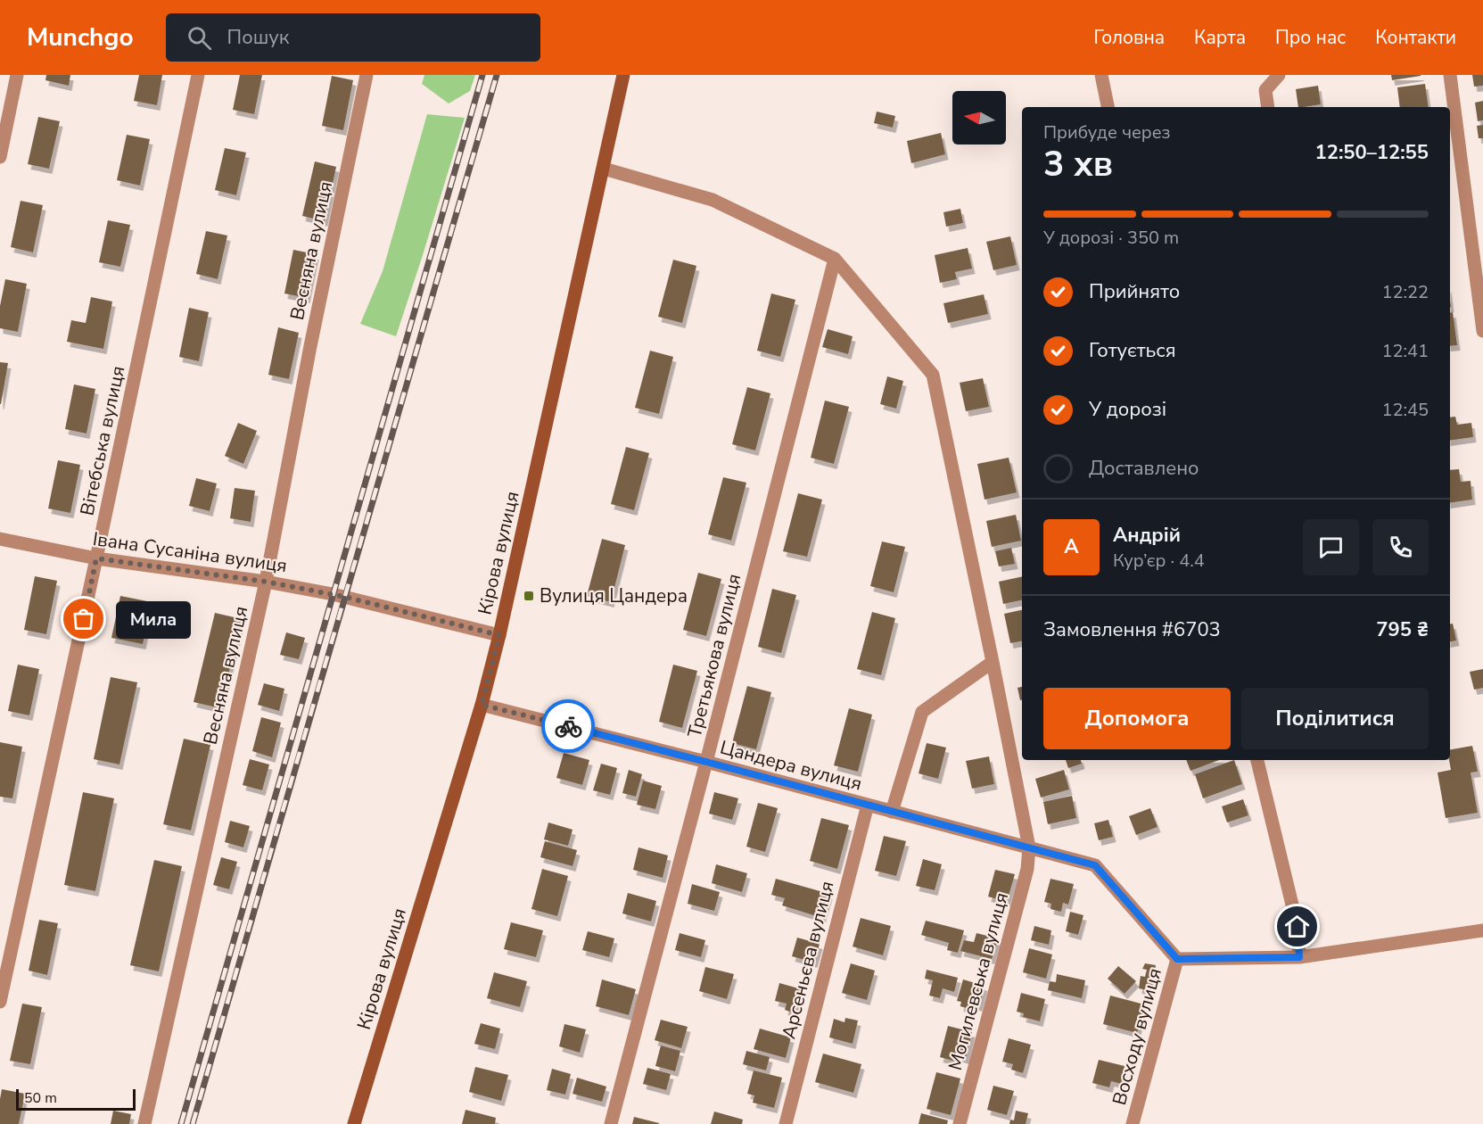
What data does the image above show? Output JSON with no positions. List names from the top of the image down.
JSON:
{
  "streets": {
    "main road": ["Кірова вулиця"],
    "street": [
      "Весняна вулиця",
      "Вітебська вулиця",
      "Івана Сусаніна вулиця",
      "Третьякова вулиця",
      "Цандера вулиця",
      "Арсеньєва вулиця",
      "Могилевська вулиця",
      "Восходу вулиця"
    ]
  },
  "crossings": [
    ["Весняна вулиця", "Івана Сусаніна вулиця"],
    ["Вітебська вулиця", "Івана Сусаніна вулиця"],
    ["Івана Сусаніна вулиця", "Кірова вулиця"],
    ["Кірова вулиця", "Цандера вулиця"],
    ["Третьякова вулиця", "Цандера вулиця"],
    ["Цандера вулиця", "Арсеньєва вулиця"],
    ["Цандера вулиця", "Могилевська вулиця"],
    ["Цандера вулиця", "Восходу вулиця"]
  ],
  "places": {
    "transit": ["Вулиця Цандера"],
    "other": ["Мила"]
  },
  "scale_bar": "50 m",
  "north": "left",
  "page": {
    "header": "Munchgo",
    "search": "Пошук",
    "nav": [
      "Головна",
      "Карта",
      "Про нас",
      "Контакти"
    ],
    "heading": ["3 хв", "Прибуде через", "12:50–12:55"],
    "panel": [
      "Андрій",
      "Кур’єр · 4.4",
      "Замовлення #6703",
      "795 ₴"
    ],
    "bar": "У дорозі · 350 m",
    "list": [
      ["Прийнято", "12:22"],
      ["Готується", "12:41"],
      ["У дорозі", "12:45"],
      "Доставлено"
    ],
    "round": "А",
    "bubble": "Мила",
    "buttons": ["Допомога", "Поділитися"],
    "scale": "50 m"
  }
}
